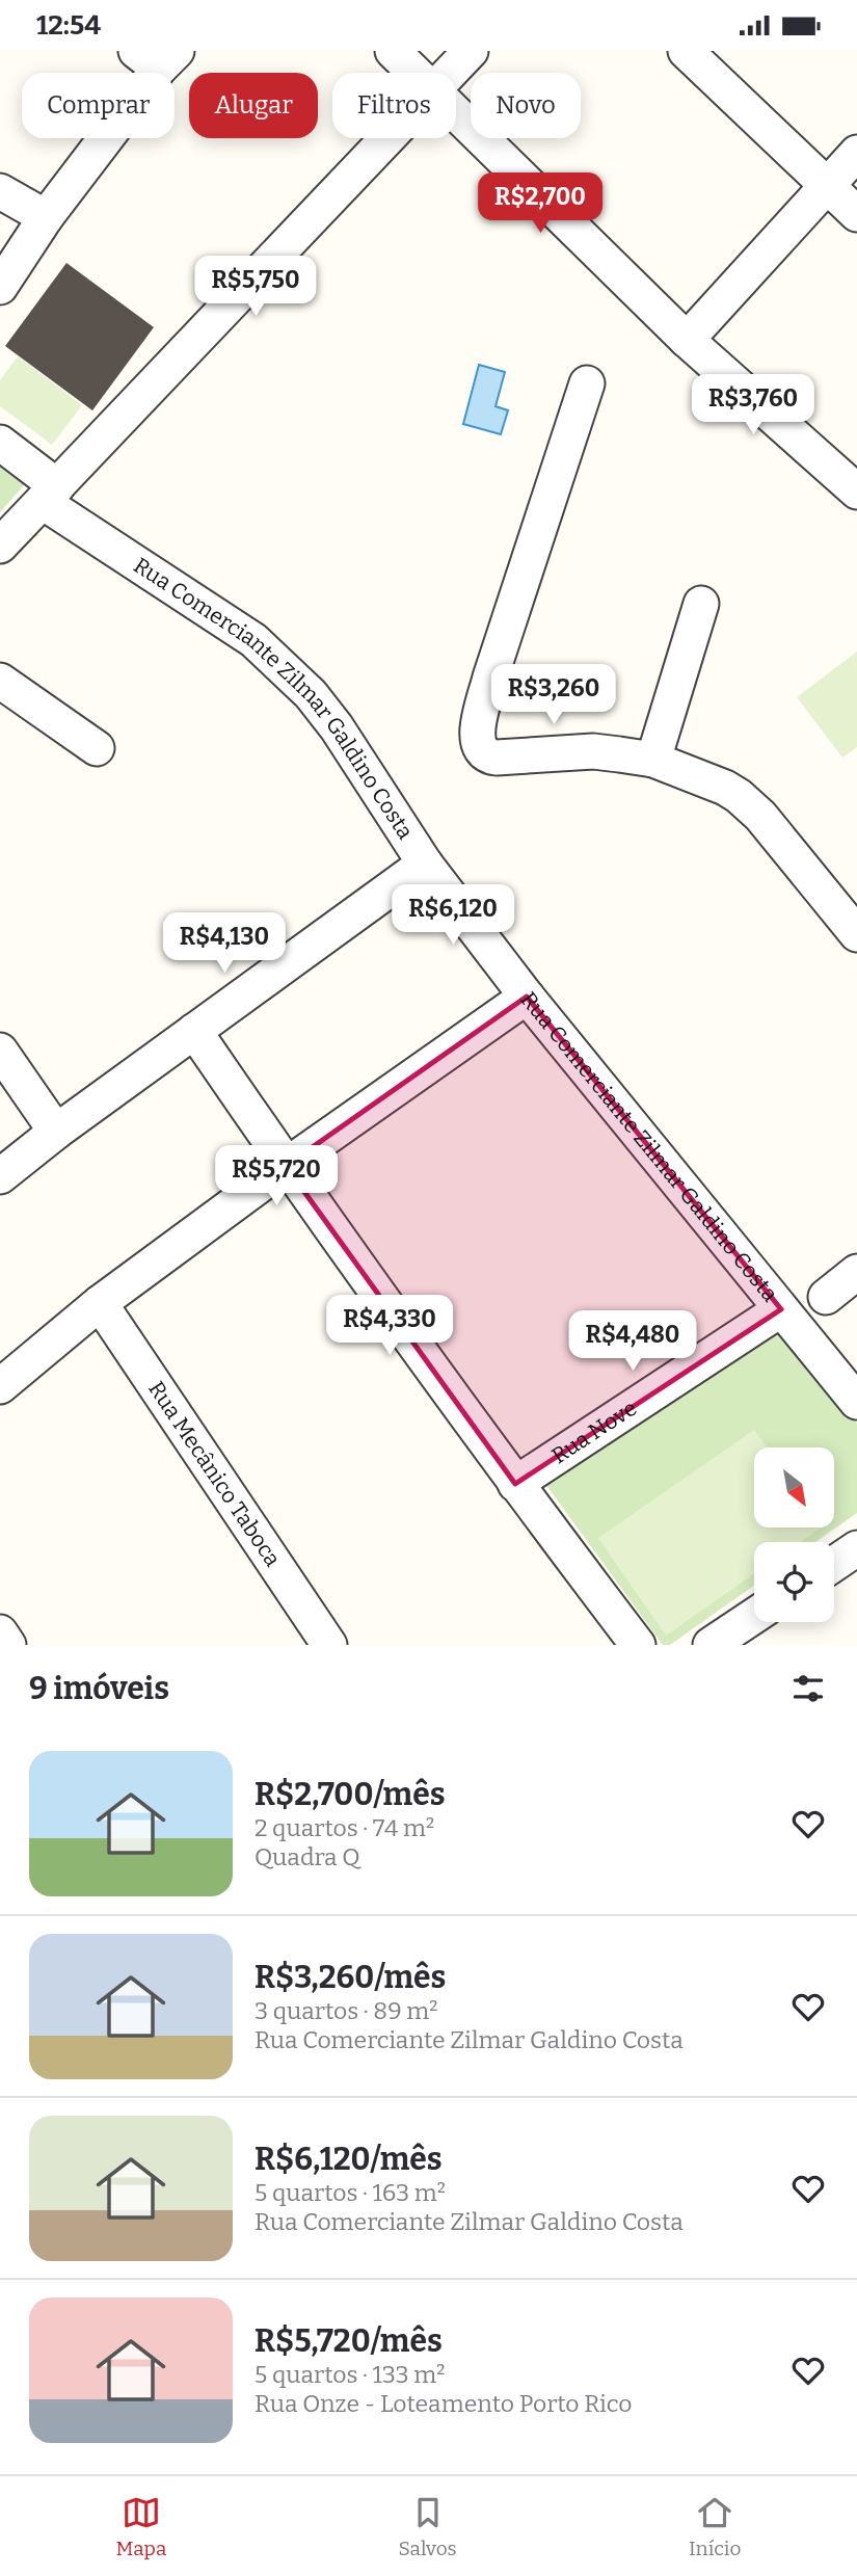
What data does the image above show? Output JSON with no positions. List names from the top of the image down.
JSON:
{
  "streets": {
    "street": ["Rua Comerciante Zilmar Galdino Costa", "Rua Nove", "Rua Mecânico Taboca"]
  },
  "crossings": [
    ["Rua Comerciante Zilmar Galdino Costa", "Rua Nove"]
  ],
  "north": "bottom right",
  "page": {
    "status": "12:54",
    "chip": [
      "Comprar",
      "Alugar",
      "Filtros",
      "Novo"
    ],
    "price": [
      "R$2,700",
      "R$5,750",
      "R$3,760",
      "R$3,260",
      "R$6,120",
      "R$4,130",
      "R$5,720",
      "R$4,330",
      "R$4,480"
    ],
    "heading": "9 imóveis",
    "list": [
      {
        "name": "R$2,700/mês",
        "note": "2 quartos · 74 m² · Quadra Q"
      },
      {
        "name": "R$3,260/mês",
        "note": "3 quartos · 89 m² · Rua Comerciante Zilmar Galdino Costa"
      },
      {
        "name": "R$6,120/mês",
        "note": "5 quartos · 163 m² · Rua Comerciante Zilmar Galdino Costa"
      },
      {
        "name": "R$5,720/mês",
        "note": "5 quartos · 133 m² · Rua Onze - Loteamento Porto Rico"
      }
    ],
    "tabs": ["Mapa", "Salvos", "Início"]
  }
}
